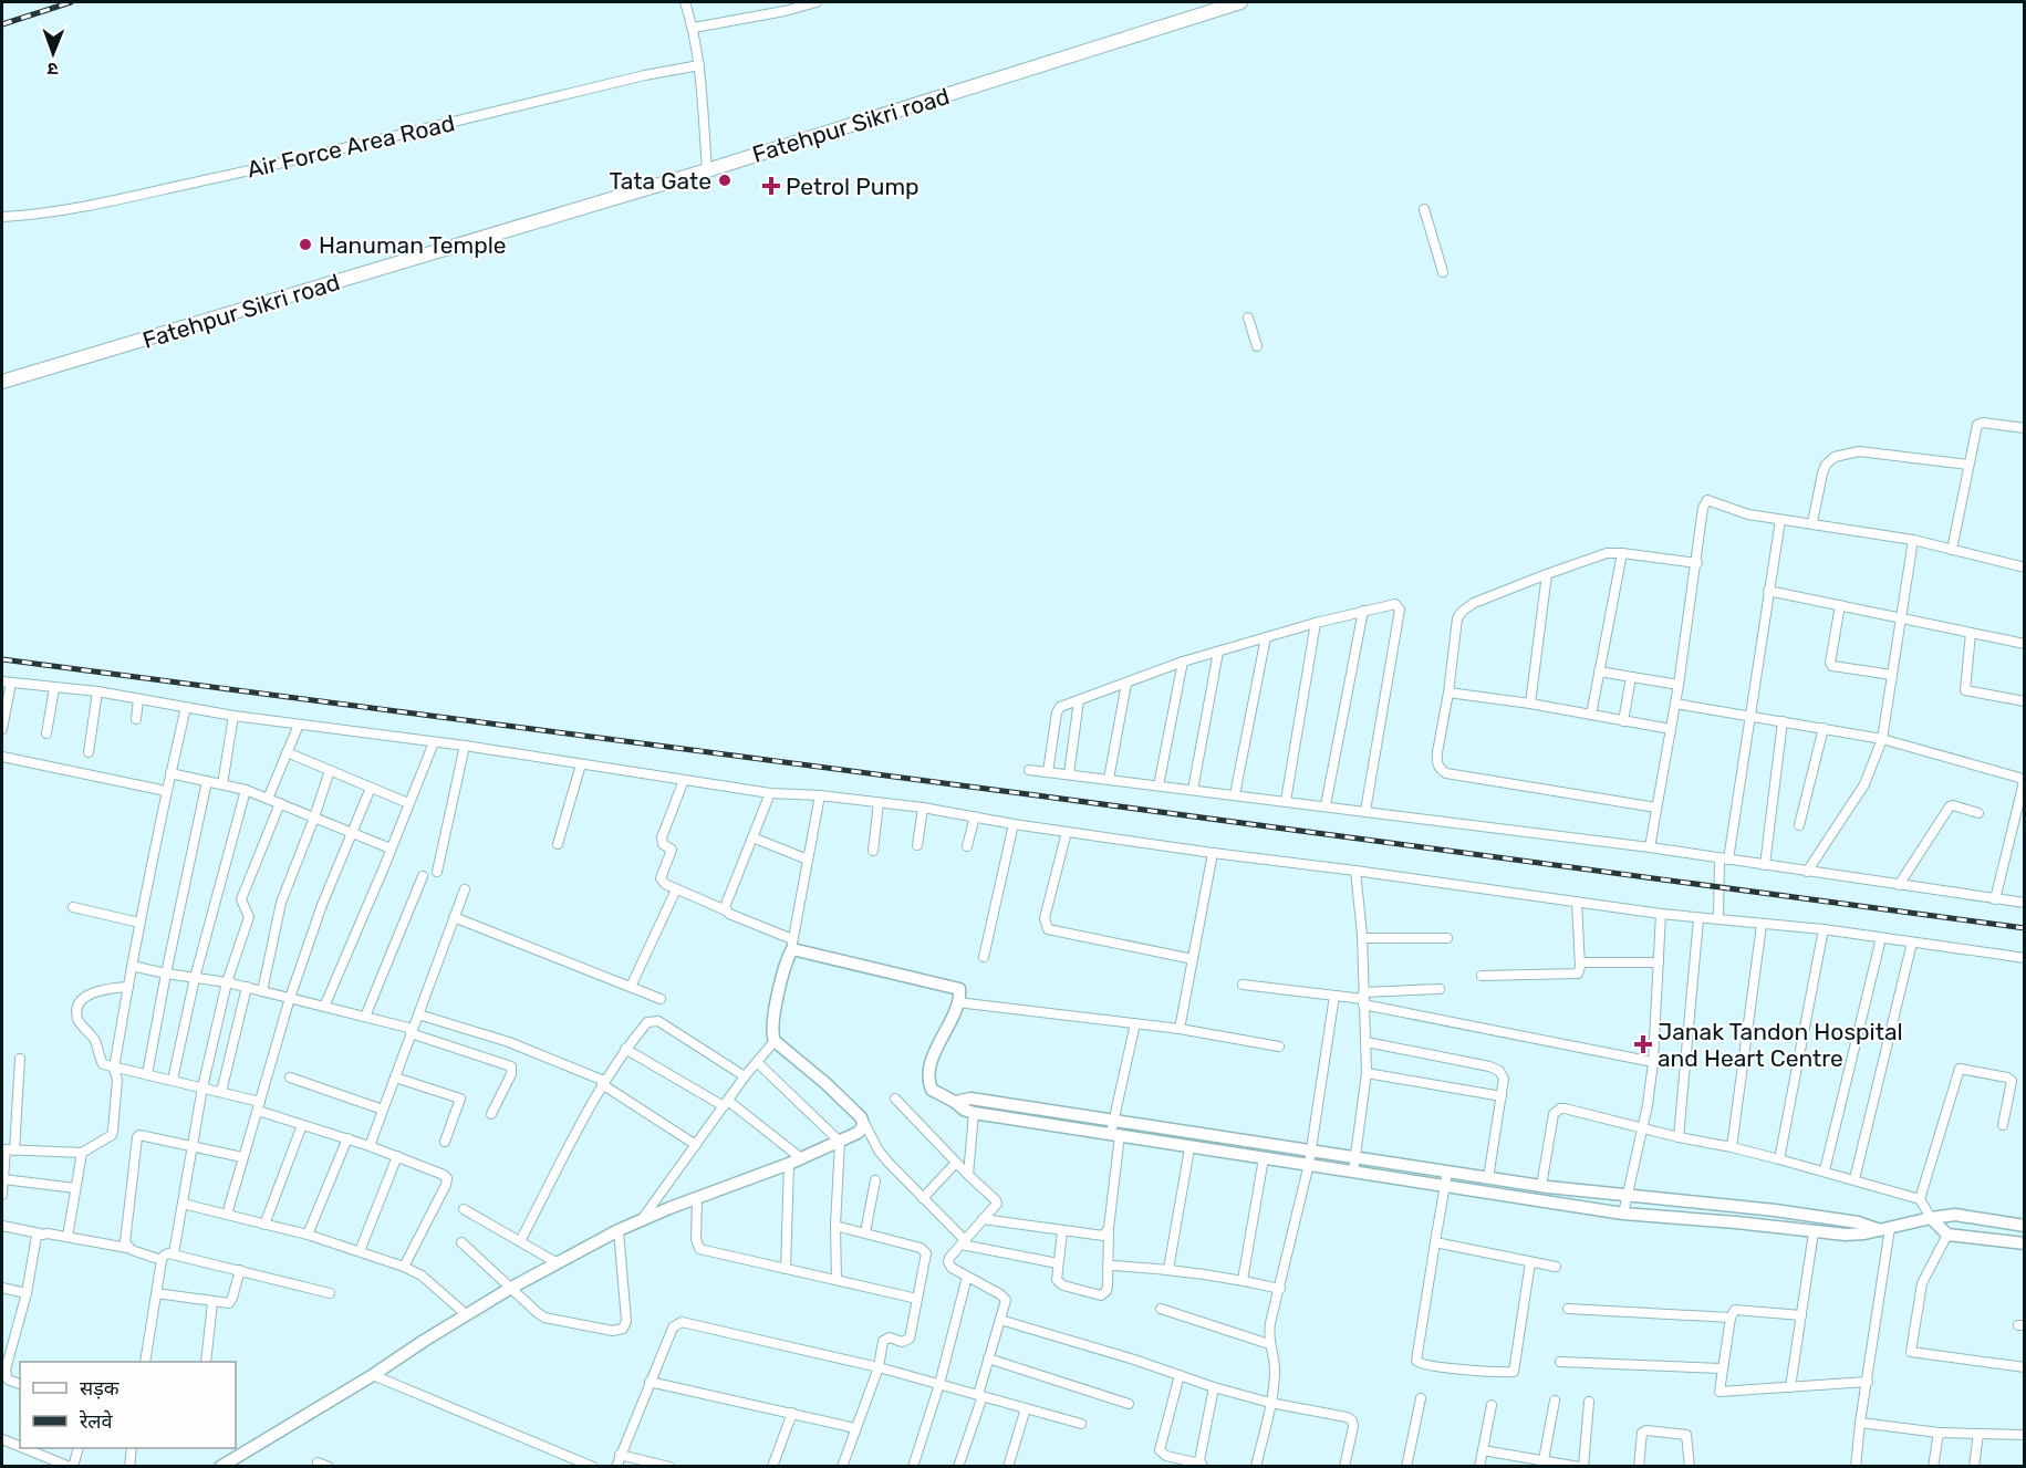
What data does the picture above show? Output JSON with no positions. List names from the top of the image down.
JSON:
{
  "streets": {
    "main road": ["Fatehpur Sikri road"],
    "street": ["Air Force Area Road"]
  },
  "places": {
    "other": ["Tata Gate", "Hanuman Temple"],
    "health": ["Petrol Pump", "Janak Tandon Hospital and Heart Centre"]
  },
  "legend": ["सड़क", "रेलवे"],
  "north": "bottom"
}
